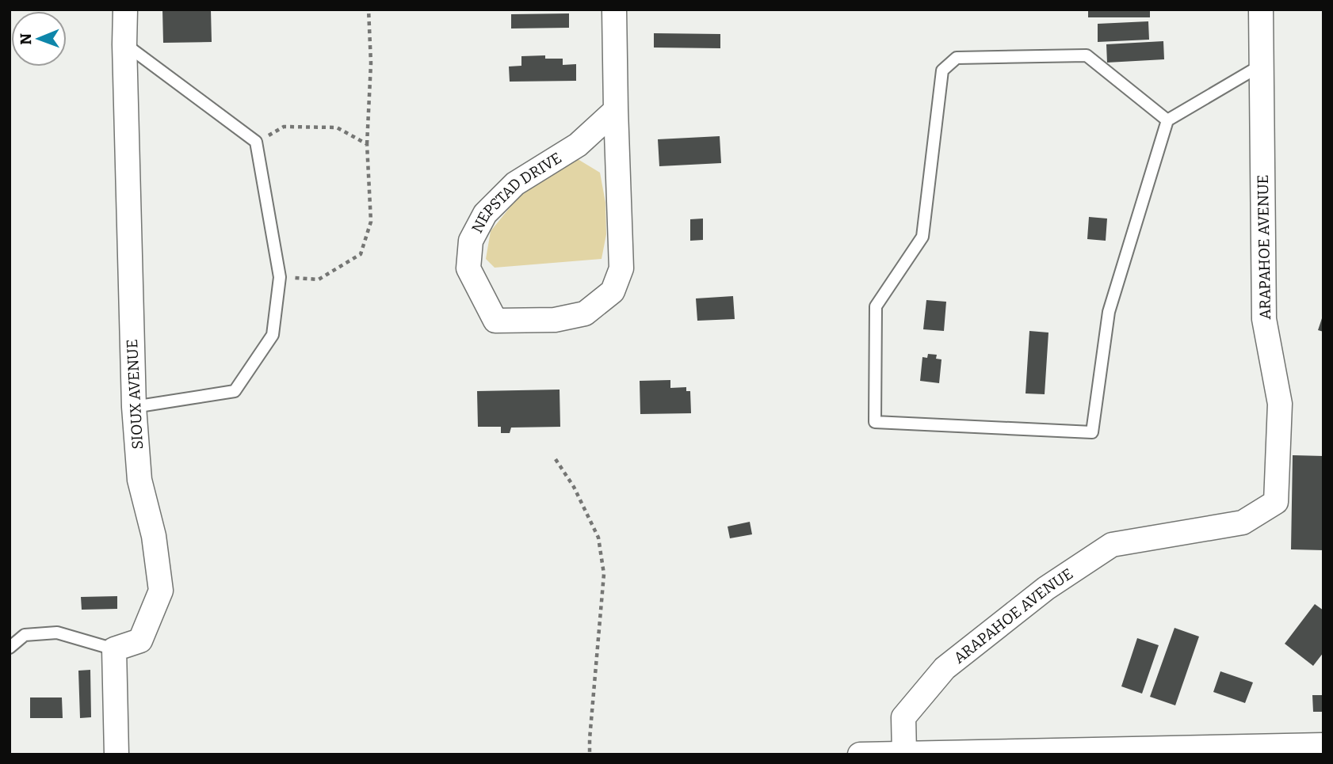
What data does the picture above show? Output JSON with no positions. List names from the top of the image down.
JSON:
{
  "streets": {
    "street": ["NEPSTAD DRIVE", "ARAPAHOE AVENUE", "SIOUX AVENUE"]
  },
  "north": "left"
}
